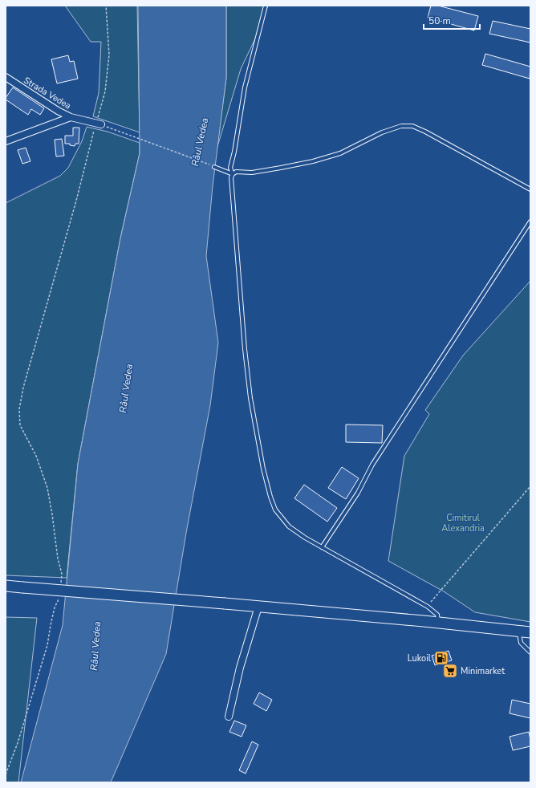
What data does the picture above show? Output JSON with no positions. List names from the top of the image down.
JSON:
{
  "streets": {
    "street": ["Strada Vedea"]
  },
  "water": ["Râul Vedea"],
  "parks": ["Cimitirul Alexandria"],
  "places": {
    "fuel station": ["Lukoil"],
    "supermarket": ["Minimarket"]
  },
  "scale_bar": "50 m"
}
